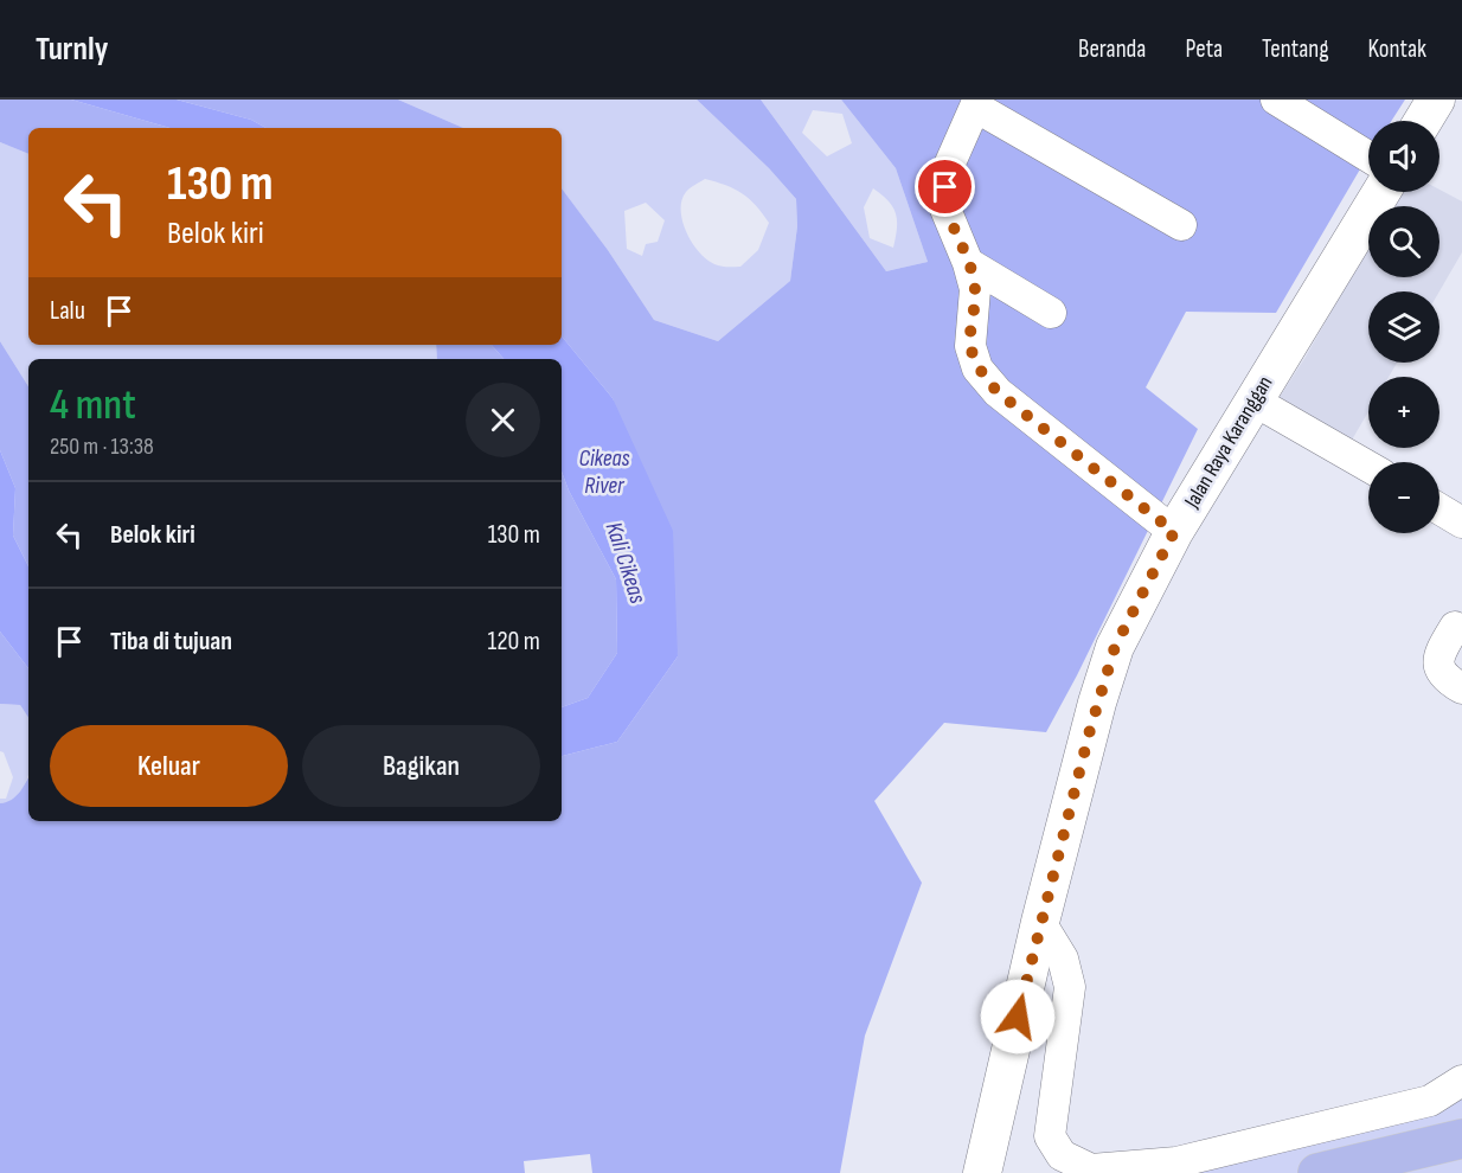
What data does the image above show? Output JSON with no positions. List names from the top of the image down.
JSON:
{
  "streets": {
    "street": ["Jalan Raya Karanggan"]
  },
  "water": ["Cikeas River", "Kali Cikeas"],
  "page": {
    "header": "Turnly",
    "nav": [
      "Beranda",
      "Peta",
      "Tentang",
      "Kontak"
    ],
    "map_buttons": ["+", "−"],
    "turn": ["130 m", "Belok kiri"],
    "then": "Lalu",
    "heading": ["4 mnt", "250 m · 13:38"],
    "list": [
      {
        "name": "Belok kiri",
        "value": "130 m"
      },
      {
        "name": "Tiba di tujuan",
        "value": "120 m"
      }
    ],
    "buttons": ["Keluar", "Bagikan"]
  }
}
